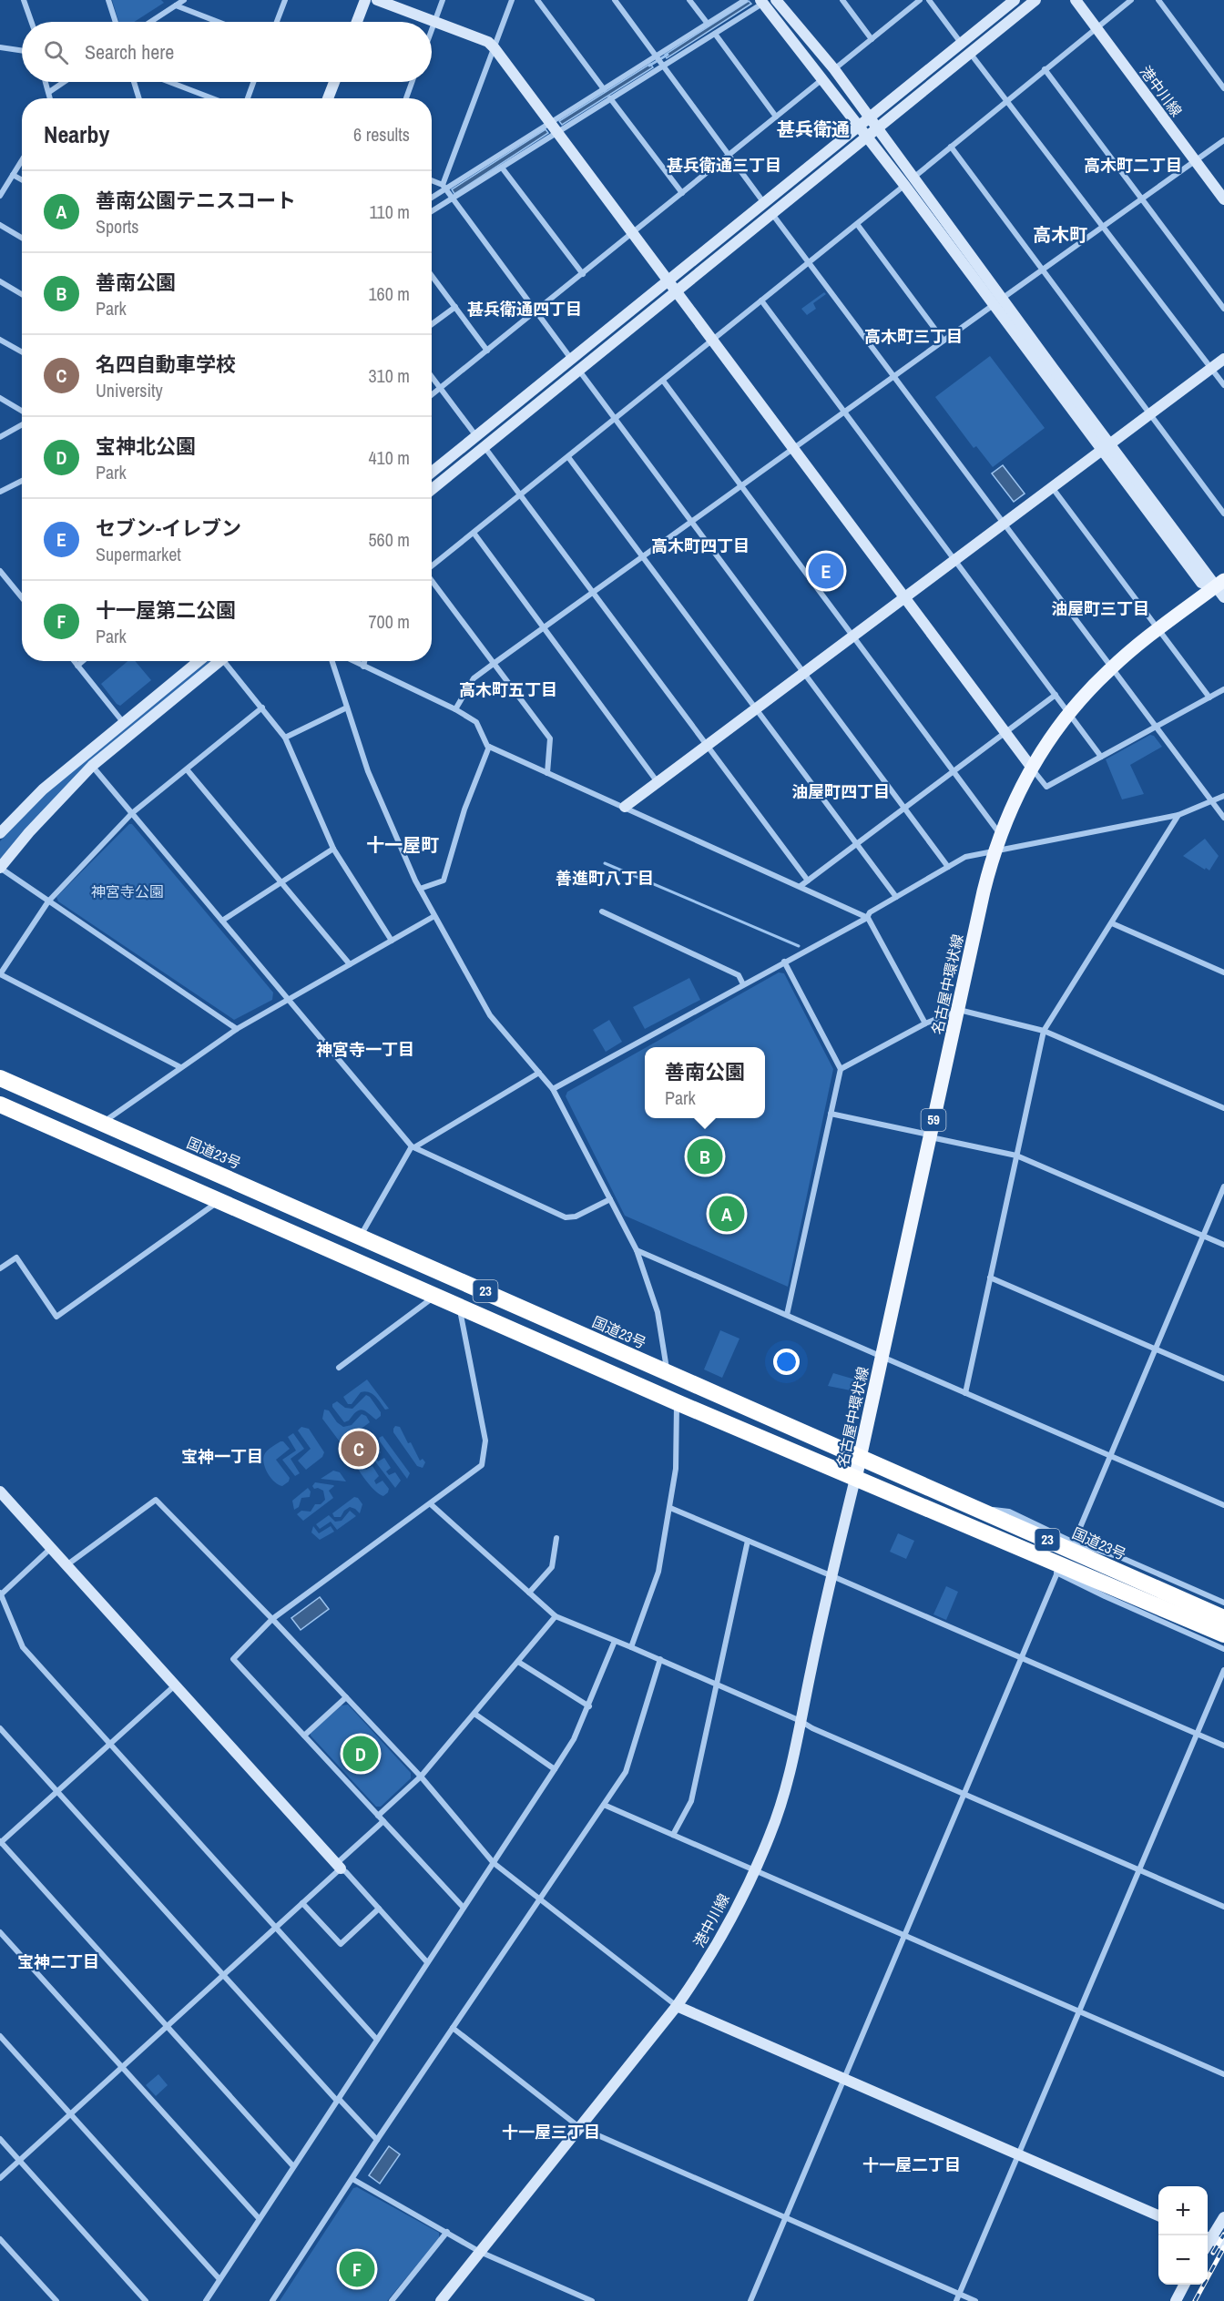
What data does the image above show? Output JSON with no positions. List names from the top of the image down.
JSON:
{
  "streets": {
    "highway": ["国道23号", "23"],
    "main road": ["名古屋中環状線", "59"],
    "street": ["港中川線"]
  },
  "crossings": [
    ["港中川線", "名古屋中環状線"],
    ["港中川線", "国道23号"],
    ["名古屋中環状線", "国道23号"]
  ],
  "districts": [
    "甚兵衛通",
    "甚兵衛通三丁目",
    "高木町二丁目",
    "高木町",
    "甚兵衛通四丁目",
    "高木町三丁目",
    "高木町四丁目",
    "油屋町三丁目",
    "高木町五丁目",
    "油屋町四丁目",
    "十一屋町",
    "善進町八丁目",
    "神宮寺一丁目",
    "宝神一丁目",
    "宝神二丁目",
    "十一屋三丁目",
    "十一屋二丁目"
  ],
  "parks": ["神宮寺公園"],
  "page": {
    "search": "Search here",
    "heading": ["Nearby", "6 results"],
    "list": [
      {
        "mark": "A",
        "name": "善南公園テニスコート",
        "note": "Sports",
        "value": "110 m"
      },
      {
        "mark": "B",
        "name": "善南公園",
        "note": "Park",
        "value": "160 m"
      },
      {
        "mark": "C",
        "name": "名四自動車学校",
        "note": "University",
        "value": "310 m"
      },
      {
        "mark": "D",
        "name": "宝神北公園",
        "note": "Park",
        "value": "410 m"
      },
      {
        "mark": "E",
        "name": "セブン-イレブン",
        "note": "Supermarket",
        "value": "560 m"
      },
      {
        "mark": "F",
        "name": "十一屋第二公園",
        "note": "Park",
        "value": "700 m"
      }
    ],
    "pins": [
      "E",
      "B",
      "A",
      "C",
      "D",
      "F"
    ],
    "popup": ["善南公園", "Park"],
    "map_buttons": ["+", "−"]
  }
}
